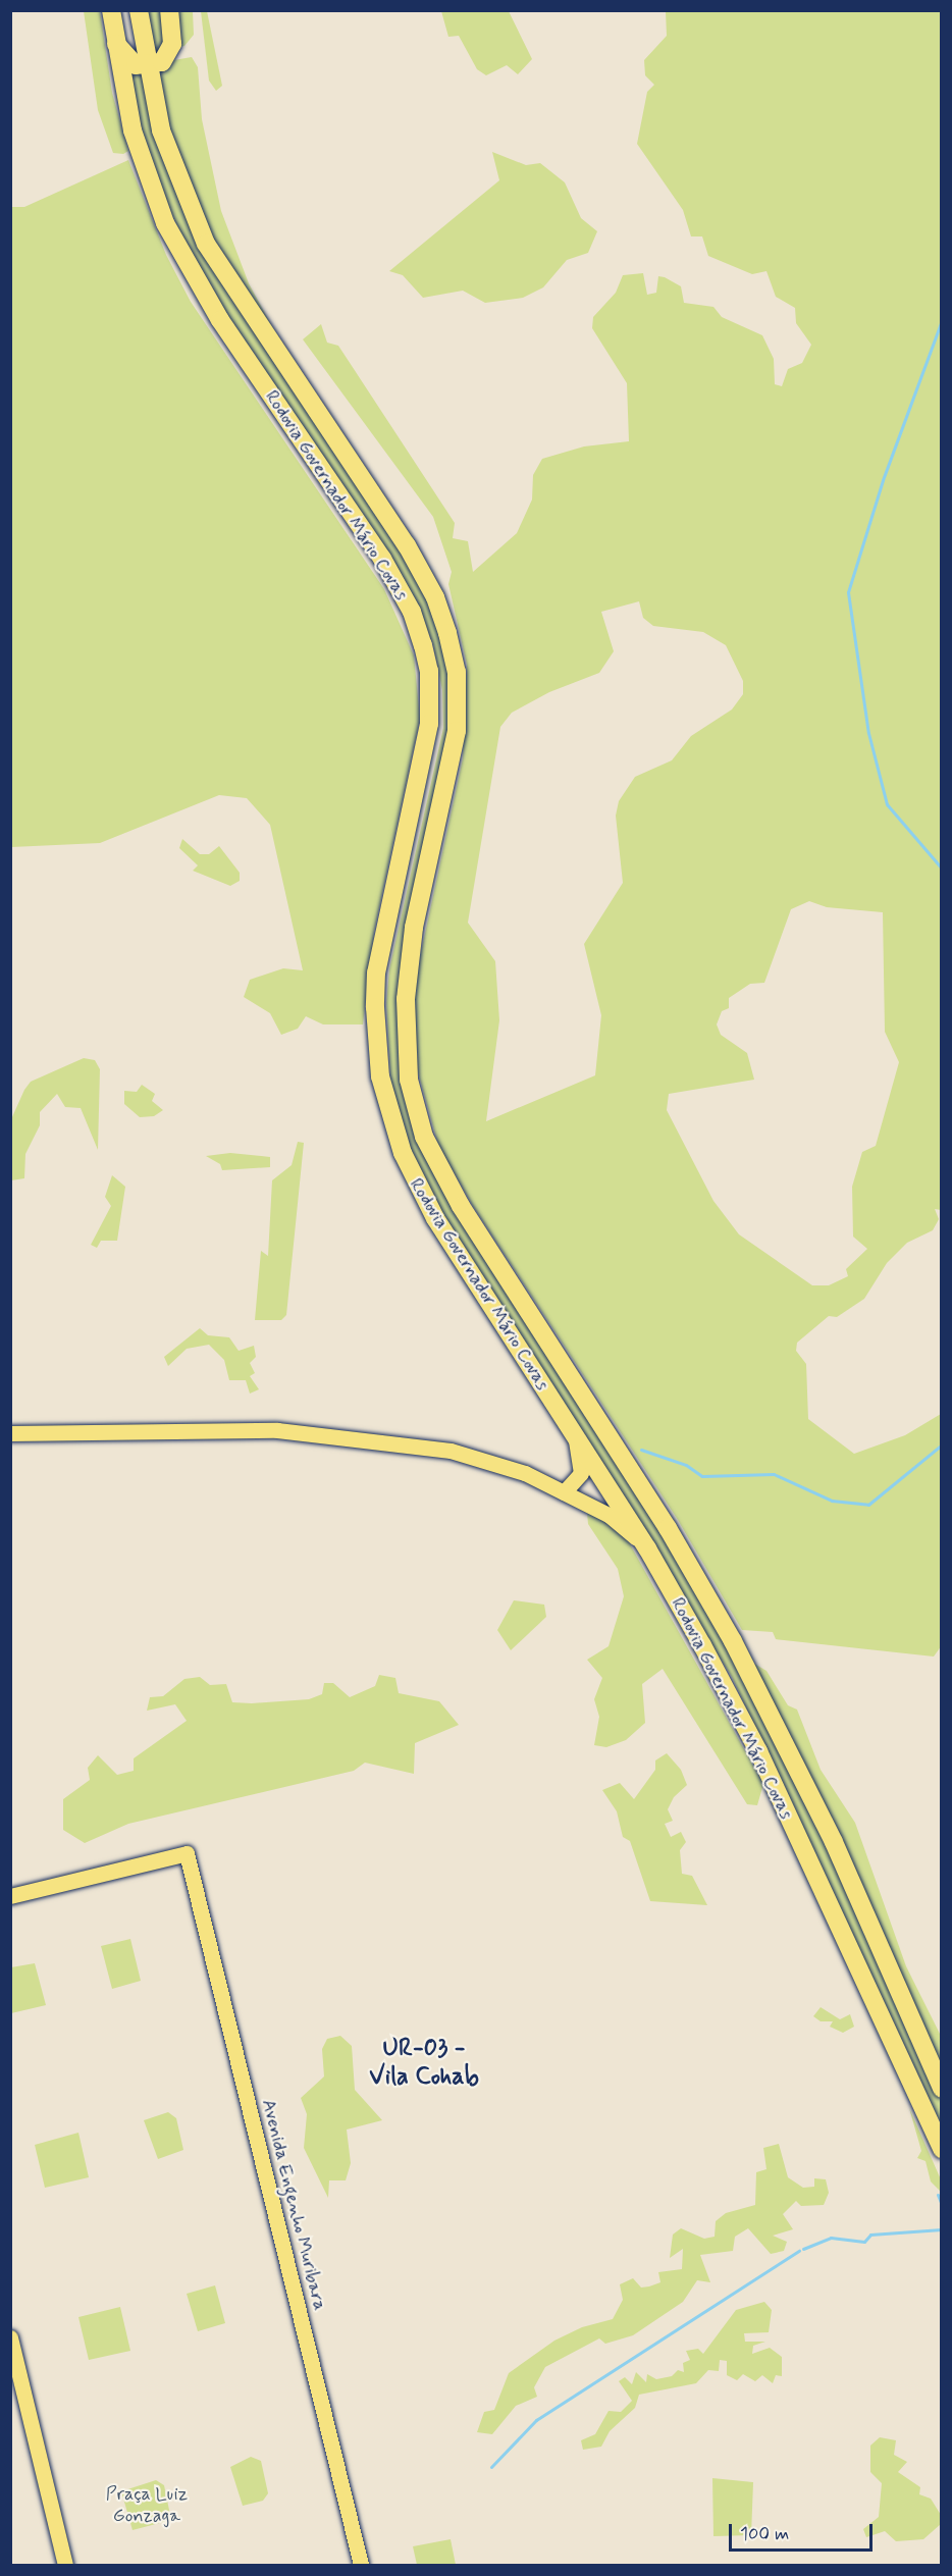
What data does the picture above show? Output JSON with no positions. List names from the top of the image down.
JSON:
{
  "streets": {
    "highway": ["Rodovia Governador Mário Covas"],
    "main road": ["Avenida Engenho Muribara"]
  },
  "districts": ["UR-03 - Vila Cohab"],
  "parks": ["Praça Luiz Gonzaga"],
  "scale_bar": "100 m"
}
